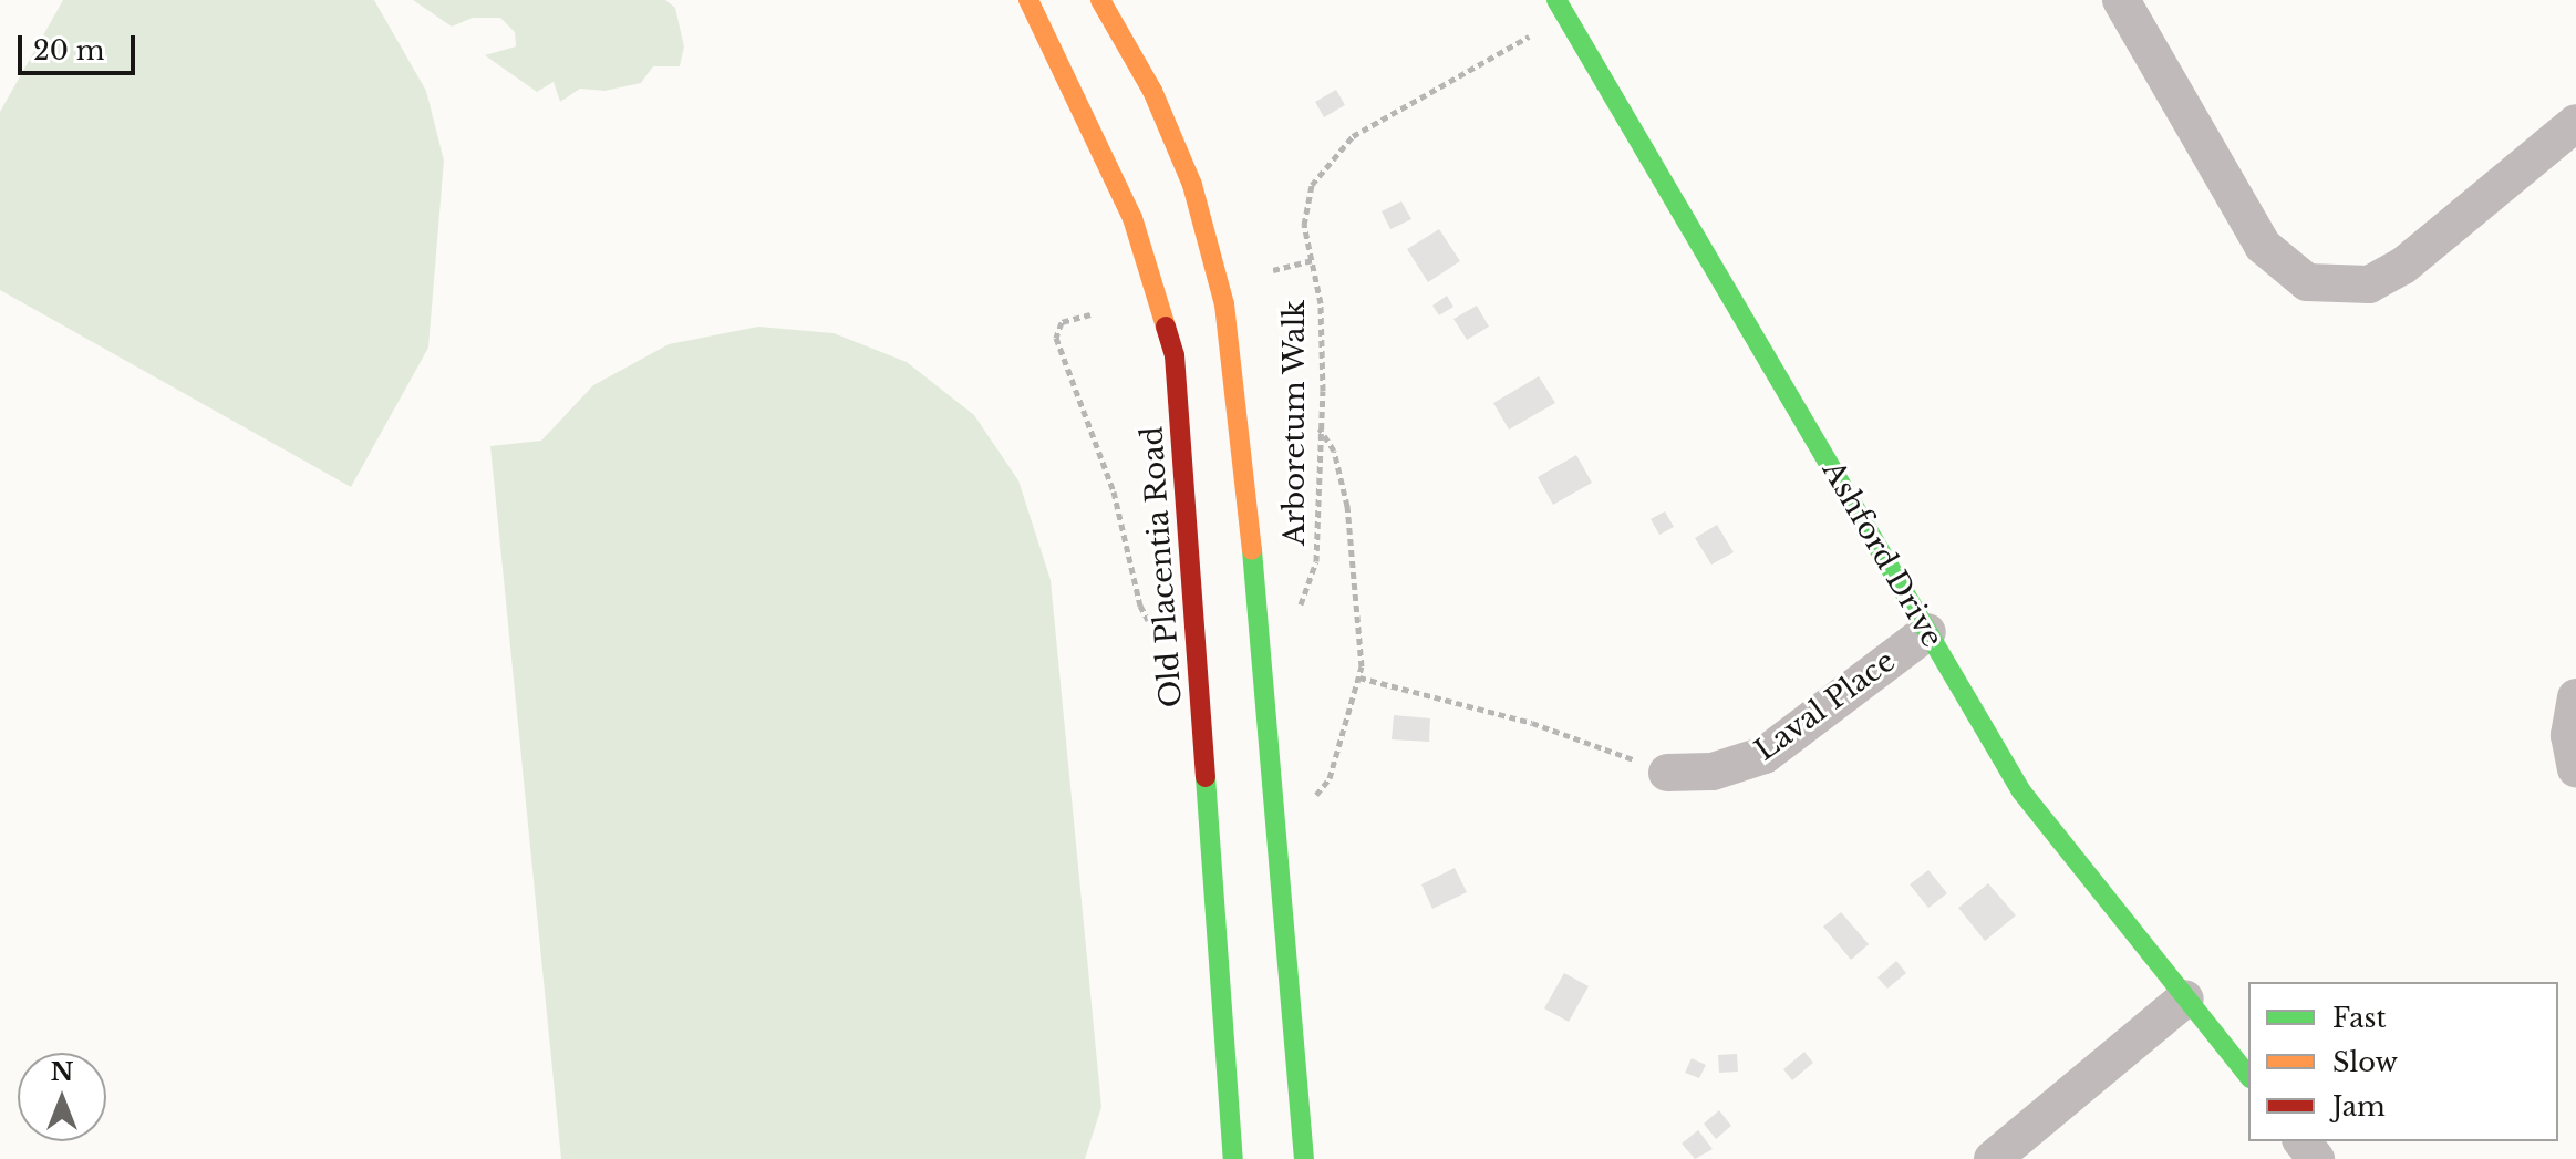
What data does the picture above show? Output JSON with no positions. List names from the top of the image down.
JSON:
{
  "streets": {
    "main road": ["Ashford Drive", "Old Placentia Road"],
    "street": ["Laval Place"],
    "path": ["Arboretum Walk"]
  },
  "crossings": [
    ["Ashford Drive", "Laval Place"]
  ],
  "legend": ["Fast", "Slow", "Jam"],
  "scale_bar": "20 m",
  "north": "top"
}
